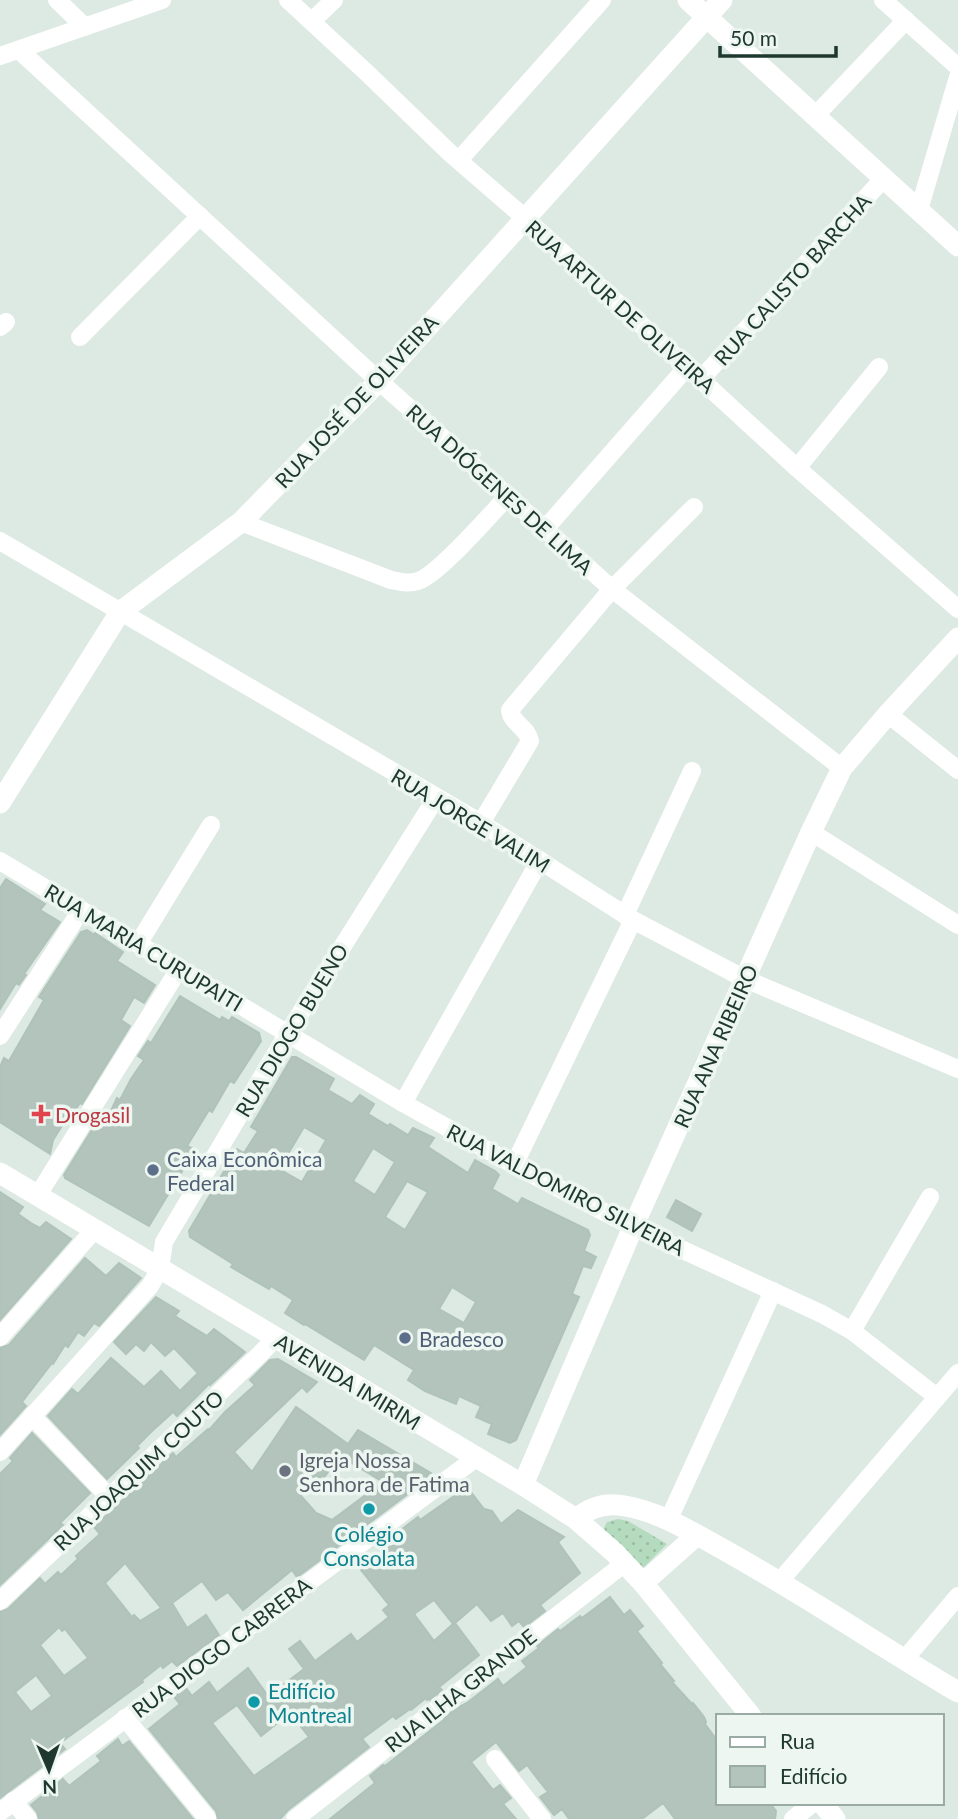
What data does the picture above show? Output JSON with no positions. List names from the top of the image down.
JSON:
{
  "streets": {
    "street": [
      "RUA CALISTO BARCHA",
      "RUA ARTUR DE OLIVEIRA",
      "RUA JOSÉ DE OLIVEIRA",
      "RUA DIÓGENES DE LIMA",
      "RUA JORGE VALIM",
      "RUA MARIA CURUPAITI",
      "RUA DIOGO BUENO",
      "RUA ANA RIBEIRO",
      "RUA VALDOMIRO SILVEIRA",
      "AVENIDA IMIRIM",
      "RUA JOAQUIM COUTO",
      "RUA DIOGO CABRERA",
      "RUA ILHA GRANDE"
    ]
  },
  "crossings": [
    ["RUA CALISTO BARCHA", "RUA ARTUR DE OLIVEIRA"],
    ["RUA ARTUR DE OLIVEIRA", "RUA JOSÉ DE OLIVEIRA"],
    ["RUA JOSÉ DE OLIVEIRA", "RUA DIÓGENES DE LIMA"],
    ["RUA JOSÉ DE OLIVEIRA", "RUA JORGE VALIM"],
    ["RUA DIÓGENES DE LIMA", "RUA ANA RIBEIRO"],
    ["RUA JORGE VALIM", "RUA DIOGO BUENO"],
    ["RUA JORGE VALIM", "RUA ANA RIBEIRO"],
    ["RUA MARIA CURUPAITI", "RUA DIOGO BUENO"],
    ["RUA MARIA CURUPAITI", "RUA VALDOMIRO SILVEIRA"],
    ["RUA DIOGO BUENO", "RUA VALDOMIRO SILVEIRA"],
    ["RUA DIOGO BUENO", "AVENIDA IMIRIM"],
    ["RUA ANA RIBEIRO", "RUA VALDOMIRO SILVEIRA"],
    ["RUA ANA RIBEIRO", "AVENIDA IMIRIM"],
    ["AVENIDA IMIRIM", "RUA JOAQUIM COUTO"],
    ["AVENIDA IMIRIM", "RUA DIOGO CABRERA"],
    ["AVENIDA IMIRIM", "RUA ILHA GRANDE"]
  ],
  "places": {
    "health": ["Drogasil"],
    "other": [
      "Caixa Econômica Federal",
      "Bradesco",
      "Igreja Nossa Senhora de Fatima",
      "Colégio Consolata",
      "Edifício Montreal"
    ]
  },
  "legend": ["Rua", "Edifício"],
  "scale_bar": "50 m",
  "north": "bottom"
}
